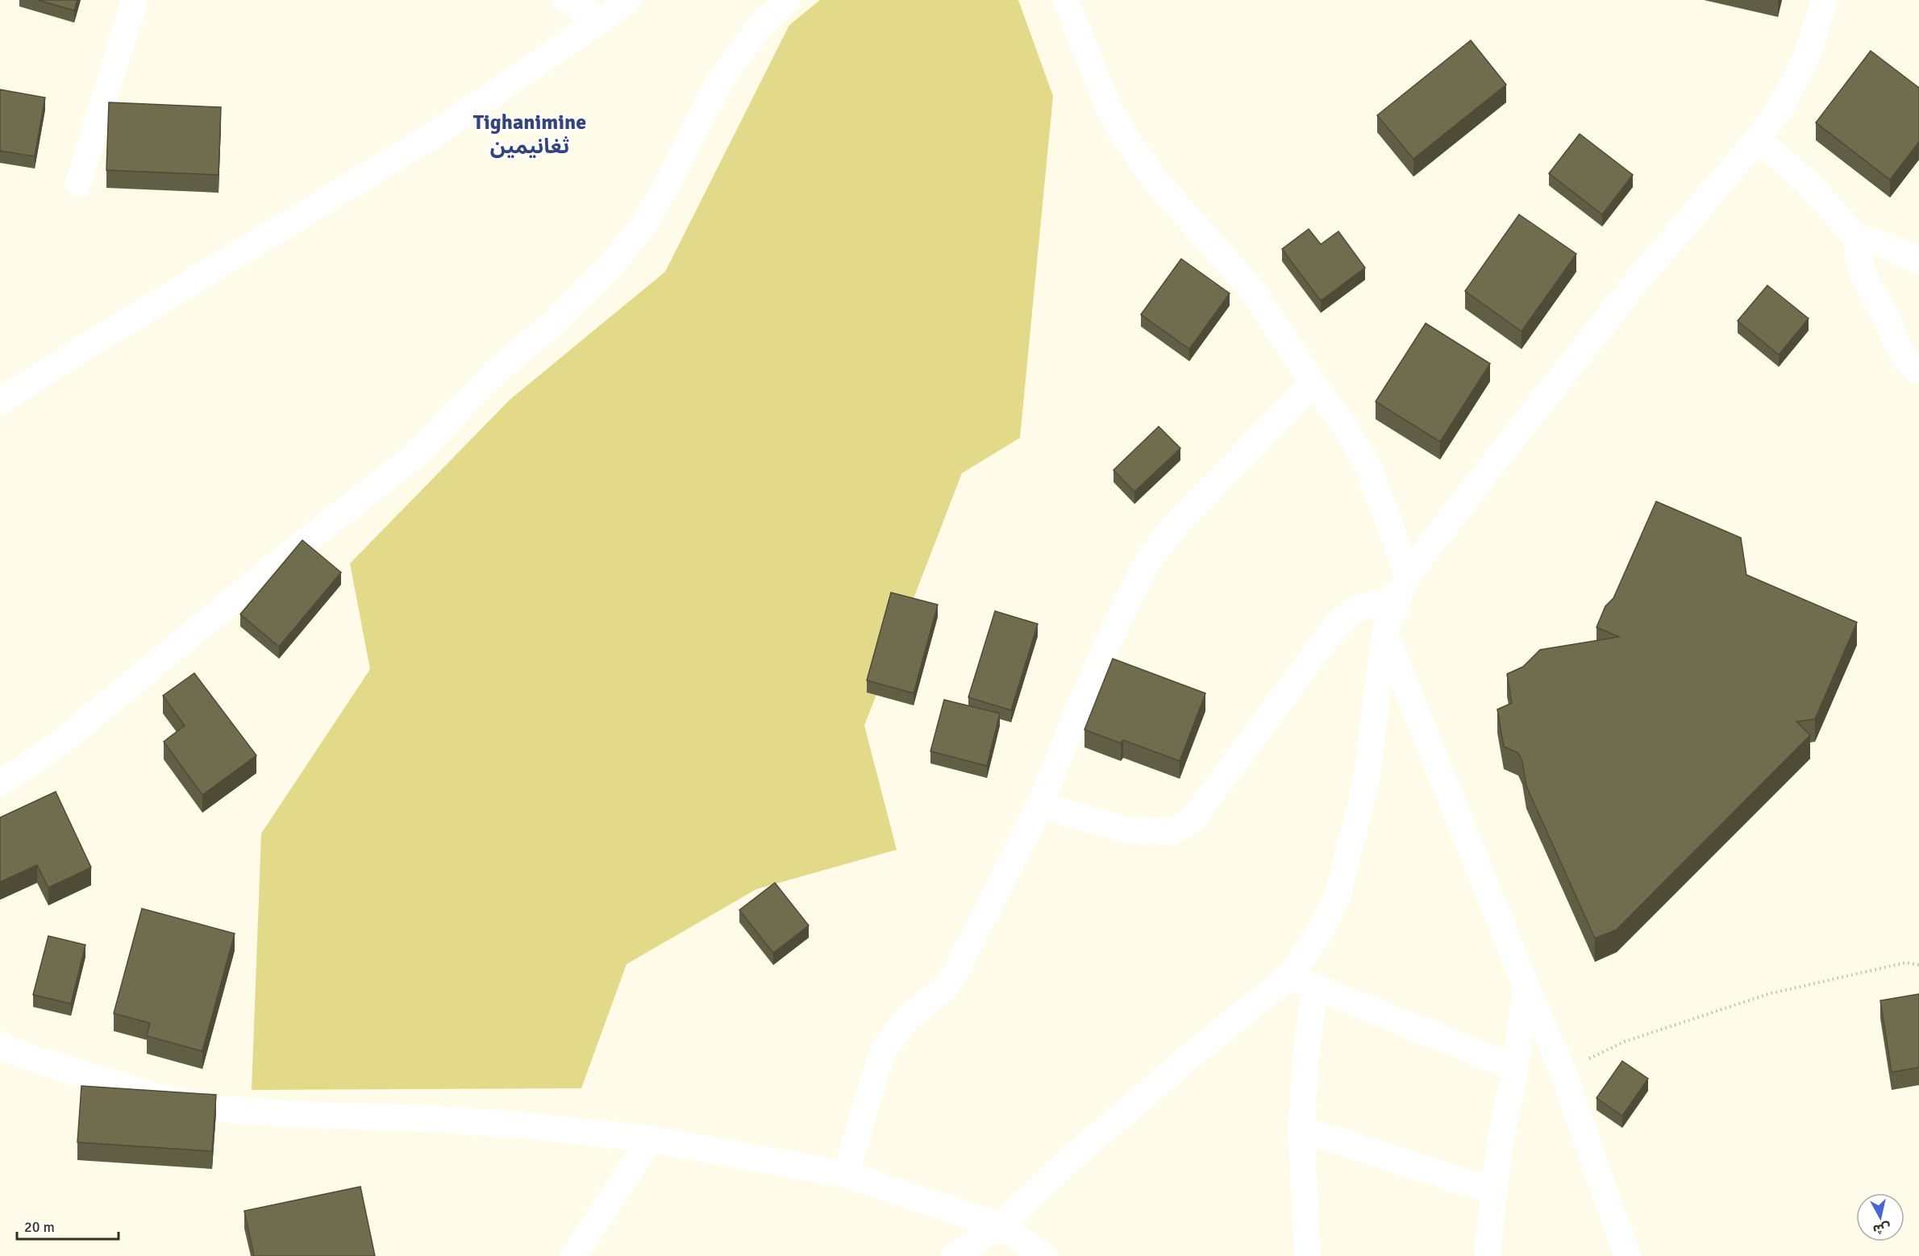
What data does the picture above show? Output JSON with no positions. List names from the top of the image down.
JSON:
{
  "districts": ["Tighanimine ثغانيمين"],
  "scale_bar": "20 m",
  "north": "bottom"
}
